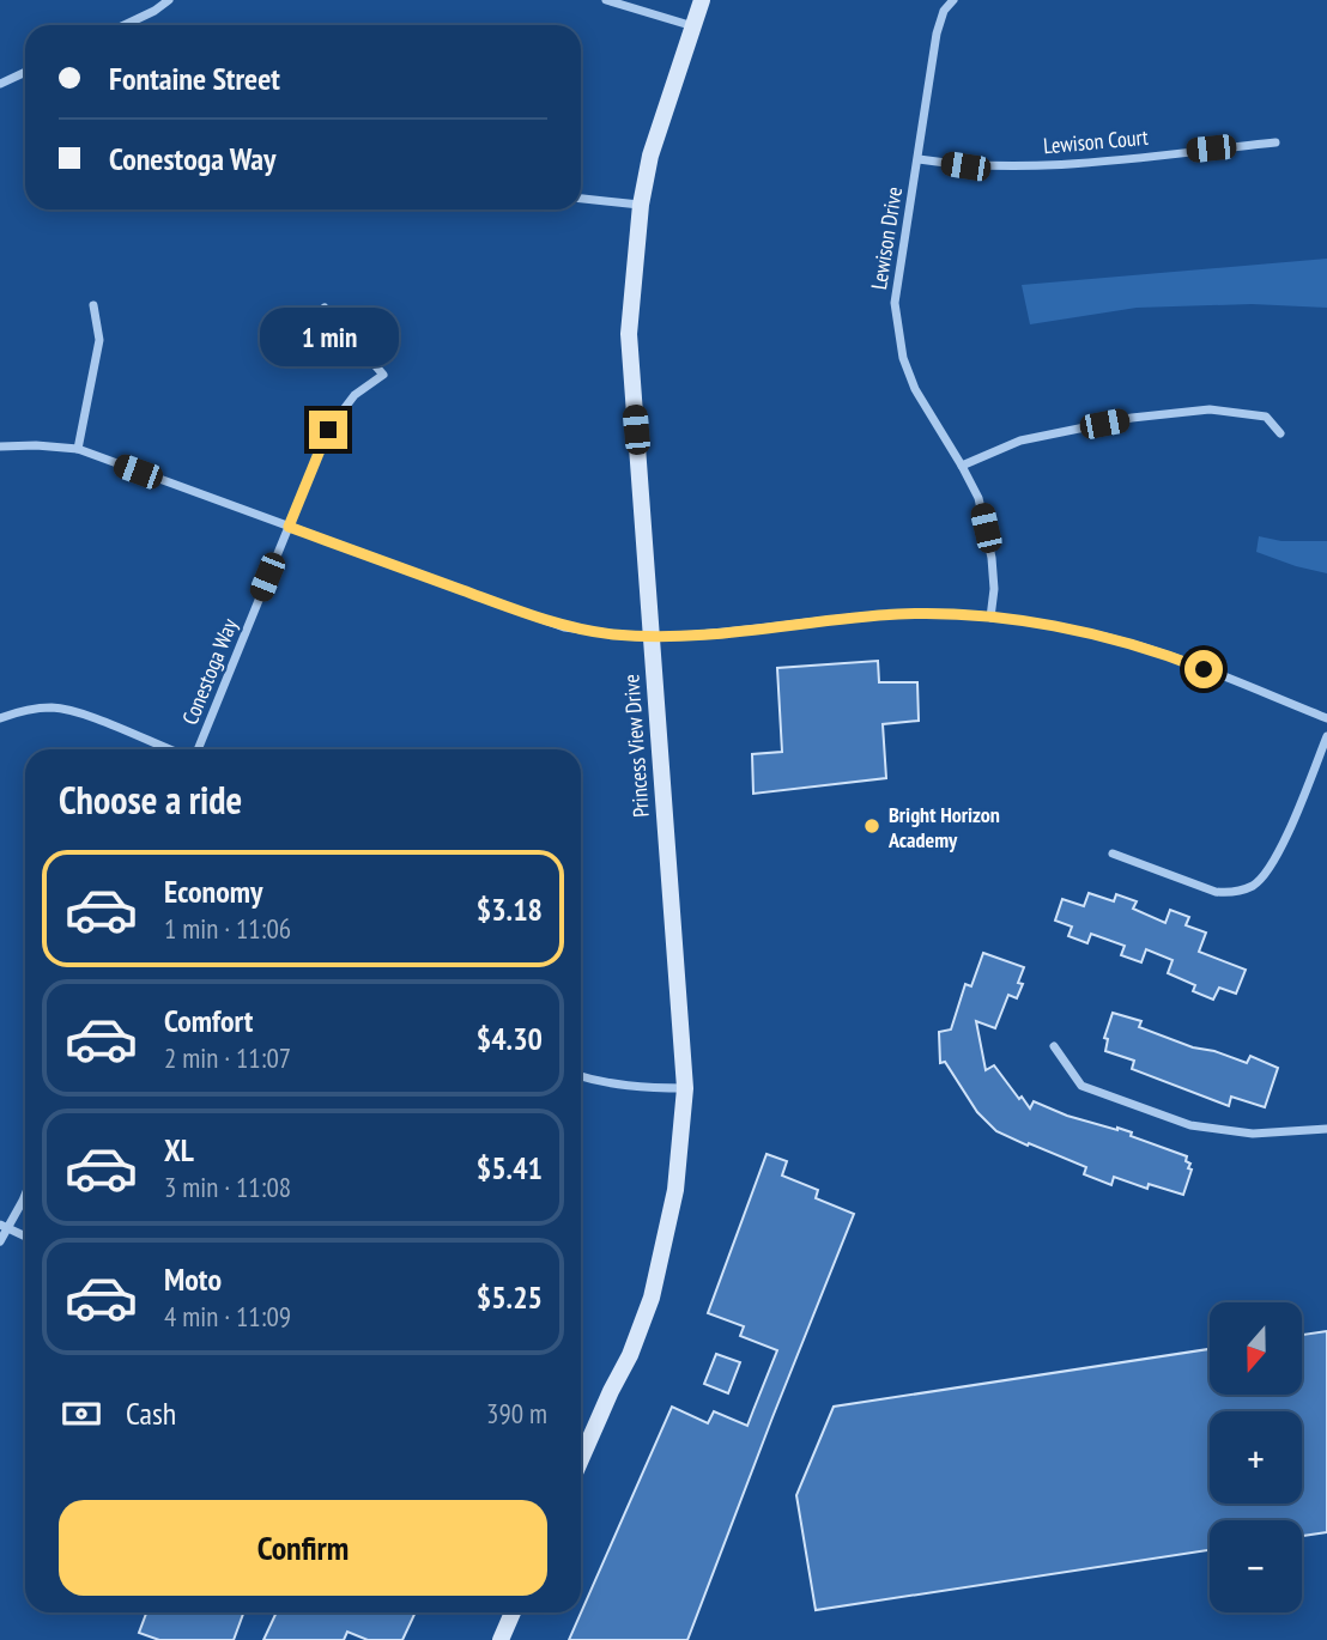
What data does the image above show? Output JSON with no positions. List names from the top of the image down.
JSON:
{
  "streets": {
    "main road": ["Princess View Drive"],
    "street": ["Lewison Court", "Lewison Drive", "Conestoga Way"]
  },
  "crossings": [
    ["Lewison Court", "Lewison Drive"]
  ],
  "places": ["Bright Horizon Academy"],
  "north": "bottom",
  "page": {
    "banner": ["Fontaine Street", "Conestoga Way"],
    "bubble": "1 min",
    "heading": "Choose a ride",
    "list": [
      {
        "name": "Economy",
        "note": "1 min · 11:06",
        "value": "$3.18"
      },
      {
        "name": "Comfort",
        "note": "2 min · 11:07",
        "value": "$4.30"
      },
      {
        "name": "XL",
        "note": "3 min · 11:08",
        "value": "$5.41"
      },
      {
        "name": "Moto",
        "note": "4 min · 11:09",
        "value": "$5.25"
      }
    ],
    "map_buttons": ["+", "−"],
    "pay": ["Cash", "390 m"],
    "buttons": "Confirm"
  }
}
